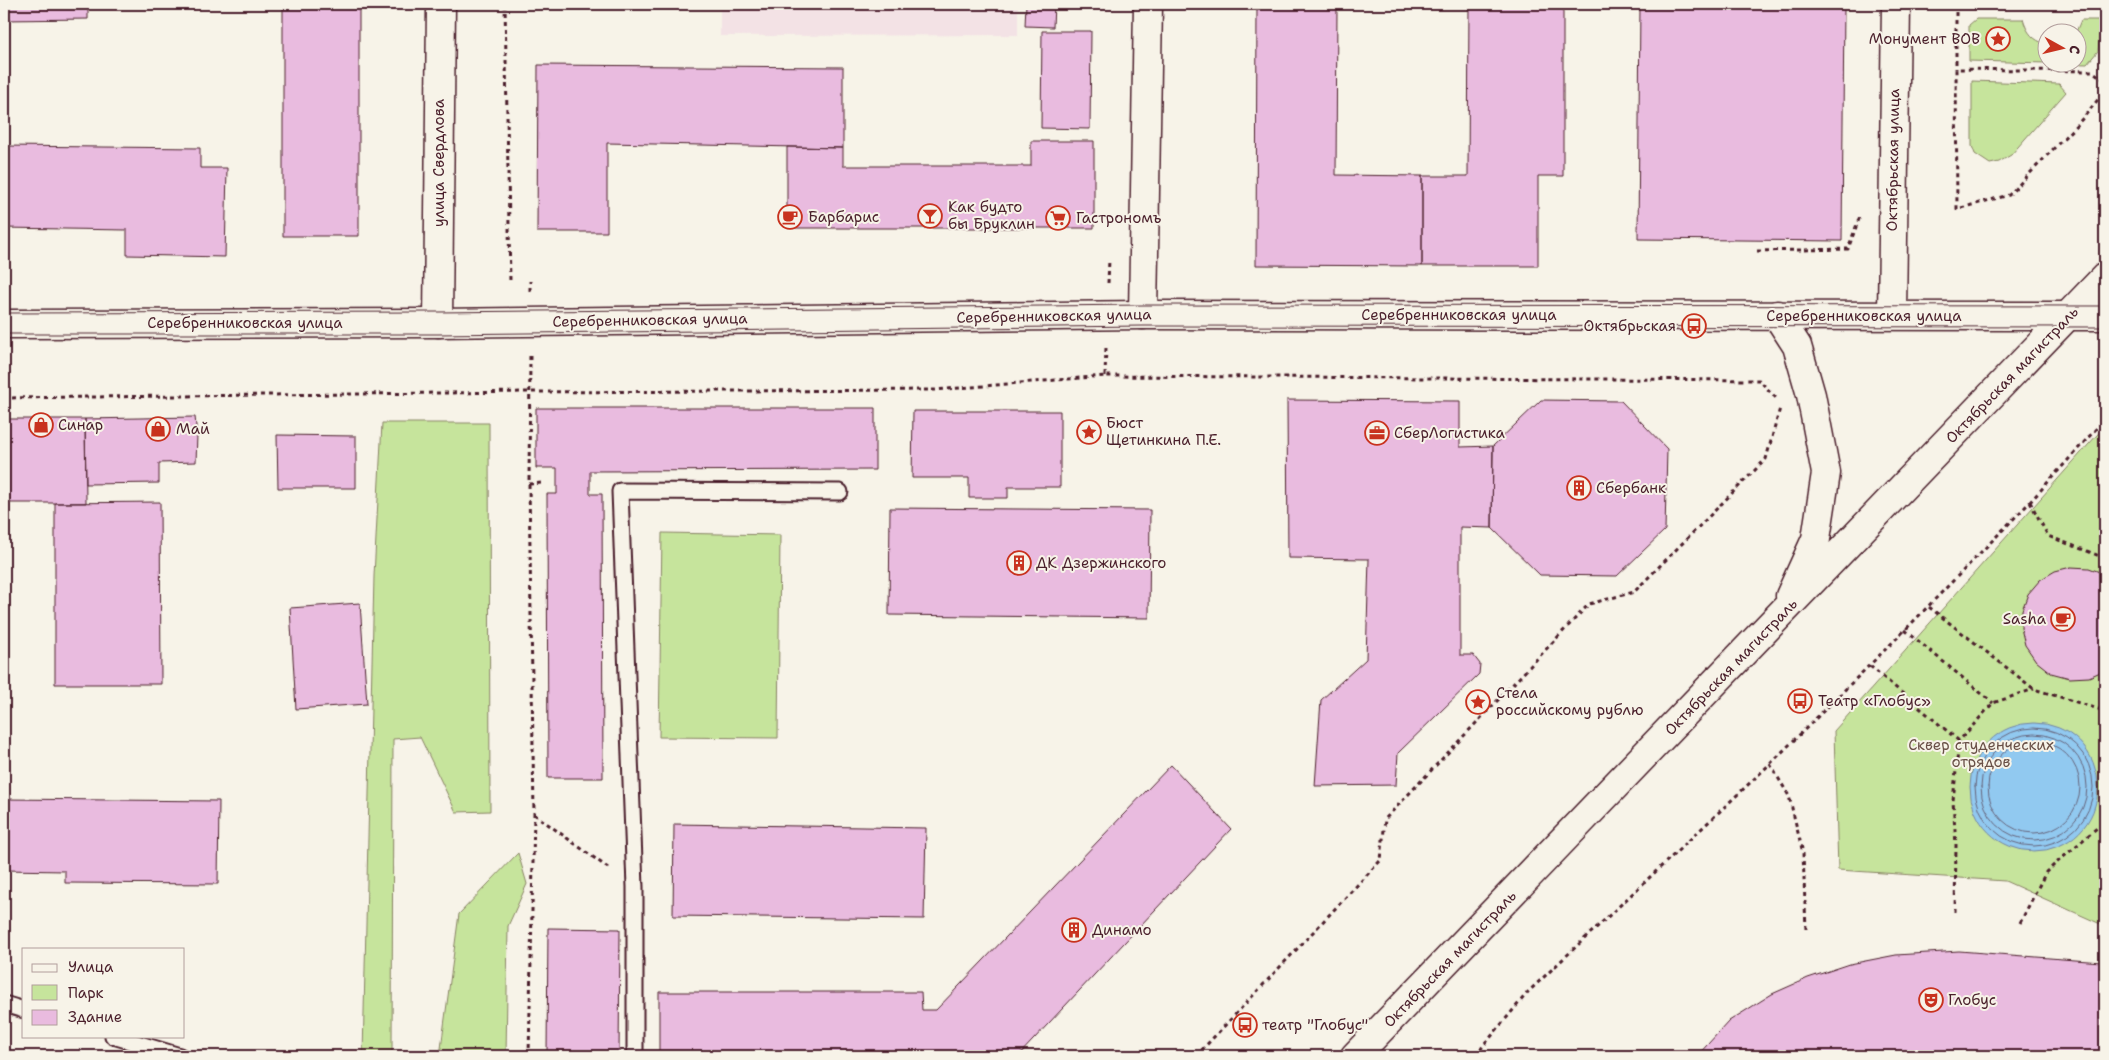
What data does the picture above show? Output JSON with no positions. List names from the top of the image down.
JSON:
{
  "streets": {
    "street": [
      "Октябрьская улица",
      "улица Свердлова",
      "Серебренниковская улица",
      "Октябрьская магистраль"
    ]
  },
  "crossings": [
    ["Октябрьская улица", "Серебренниковская улица"],
    ["улица Свердлова", "Серебренниковская улица"],
    ["Серебренниковская улица", "Октябрьская магистраль"]
  ],
  "parks": ["Сквер студенческих отрядов"],
  "places": {
    "place": ["Монумент ВОВ", "Бюст Щетинкина П.Е.", "Стела российскому рублю"],
    "bar": ["Как будто бы Бруклин"],
    "cafe": ["Барбарис", "Sasha"],
    "supermarket": ["Гастрономъ"],
    "bus stop": ["Октябрьская", "Театр «Глобус»", "театр \"Глобус\""],
    "shop": ["Синар", "Май"],
    "office": ["СберЛогистика"],
    "building": ["Сбербанк", "ДК Дзержинского", "Динамо"],
    "theatre": ["Глобус"]
  },
  "legend": ["Улица", "Парк", "Здание"],
  "north": "right"
}
